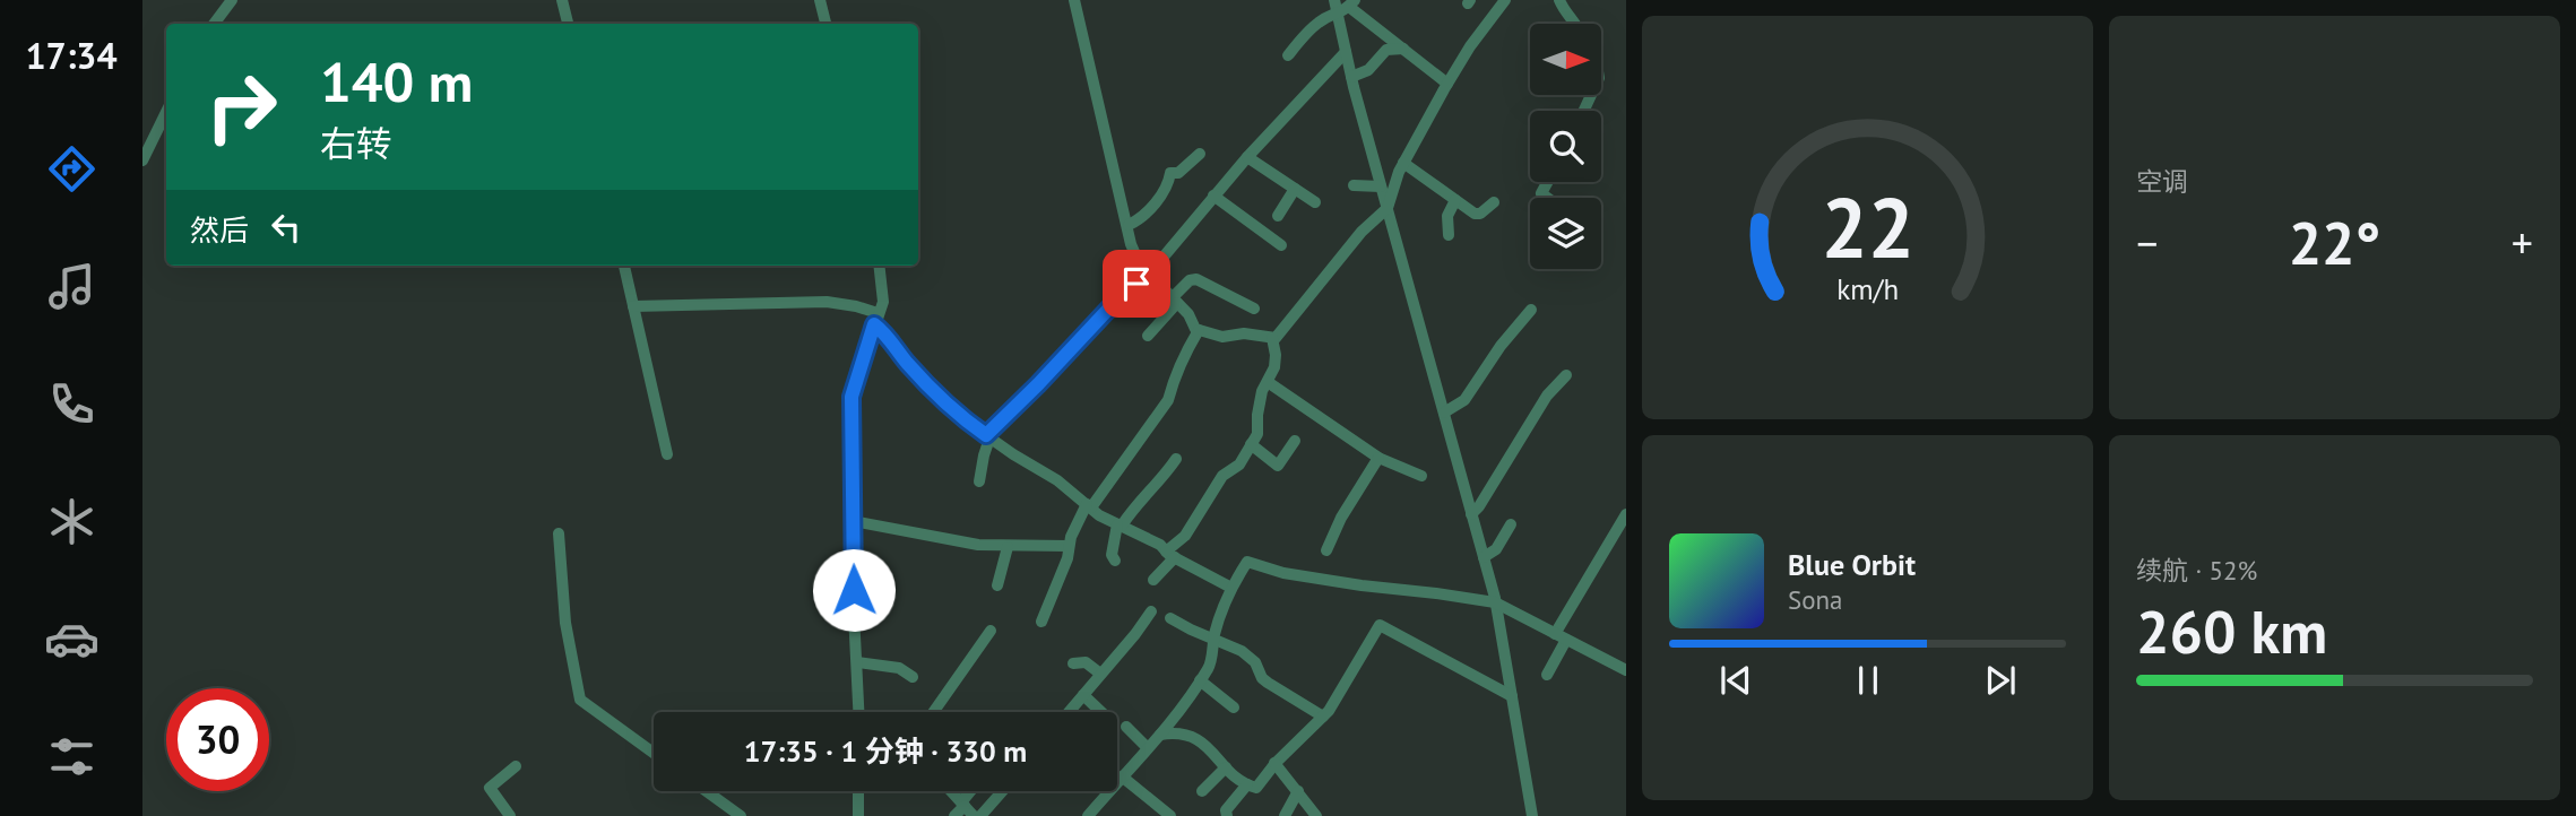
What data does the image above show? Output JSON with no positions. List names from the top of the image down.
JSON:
{
  "north": "right",
  "page": {
    "tabs": "17:34",
    "tile": [
      "空调",
      ["续航 · 52%", "260 km"]
    ],
    "turn": ["140 m", "右转"],
    "then": "然后",
    "heat": ["−", "22°", "+"],
    "song": ["Blue Orbit", "Sona"],
    "limit": "30",
    "trip": "17:35 · 1 分钟 · 330 m",
    "gauge": ["22", "km/h"]
  }
}
